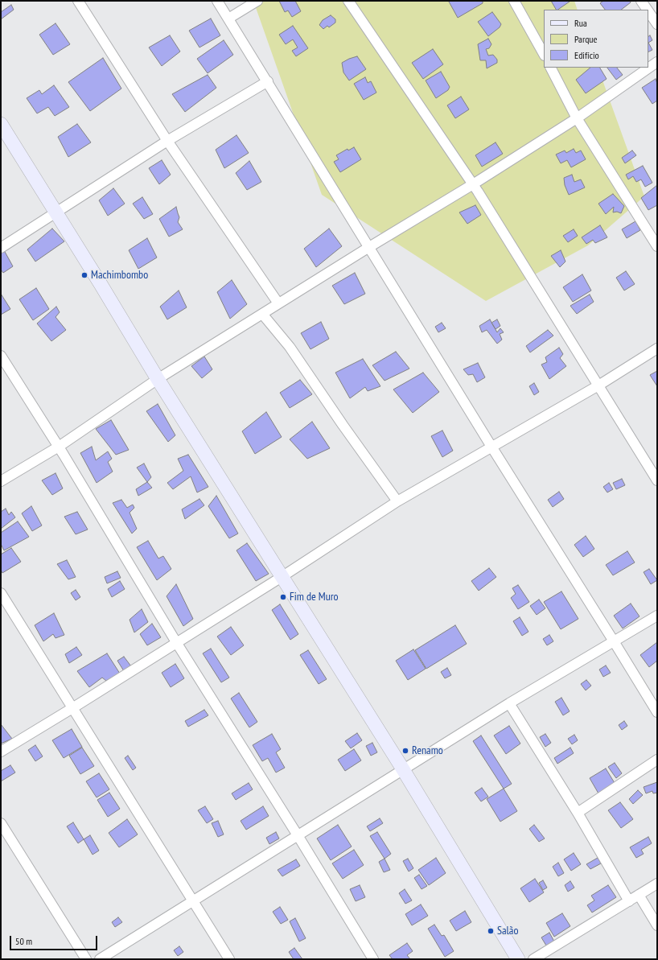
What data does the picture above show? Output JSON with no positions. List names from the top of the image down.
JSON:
{
  "places": [
    "Machimbombo",
    "Fim de Muro",
    "Renamo",
    "Salão"
  ],
  "legend": ["Rua", "Parque", "Edifício"],
  "scale_bar": "50 m"
}
